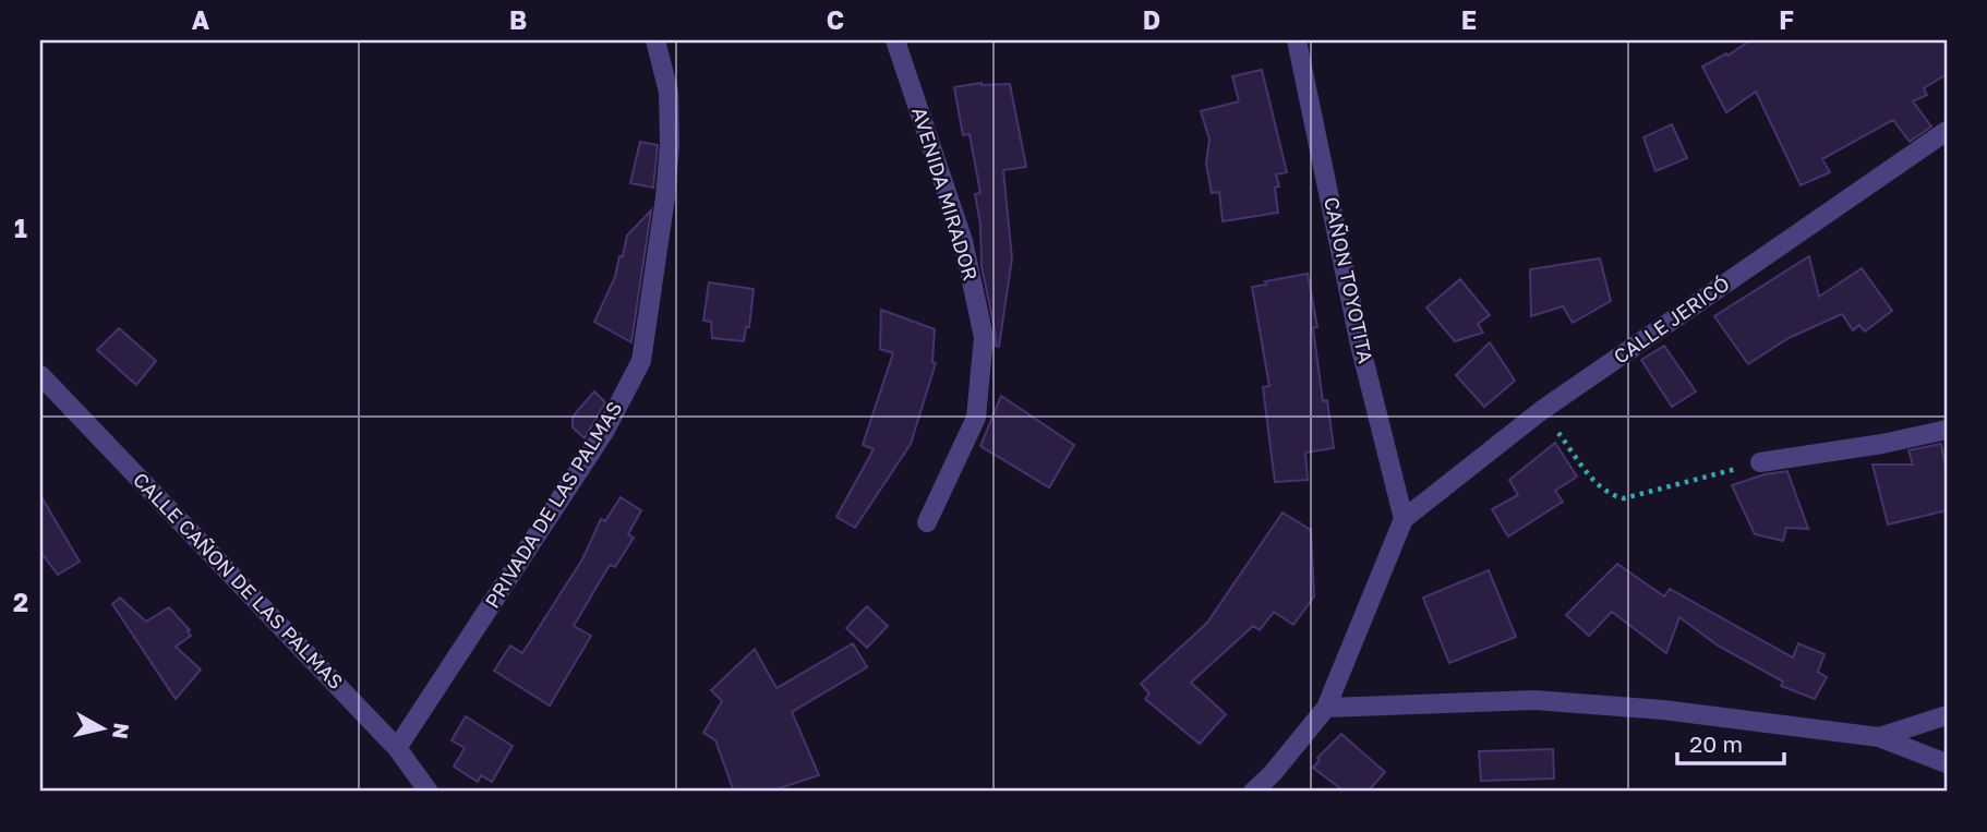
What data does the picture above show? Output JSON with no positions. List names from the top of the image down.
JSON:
{
  "streets": {
    "street": [
      "AVENIDA MIRADOR",
      "CAÑON TOYOTITA",
      "CALLE JERICÓ",
      "PRIVADA DE LAS PALMAS",
      "CALLE CAÑON DE LAS PALMAS"
    ]
  },
  "crossings": [
    ["CAÑON TOYOTITA", "CALLE JERICÓ"],
    ["PRIVADA DE LAS PALMAS", "CALLE CAÑON DE LAS PALMAS"]
  ],
  "scale_bar": "20 m",
  "north": "right",
  "grid": {
    "columns": [
      "A",
      "B",
      "C",
      "D",
      "E",
      "F"
    ],
    "rows": ["1", "2"]
  }
}
